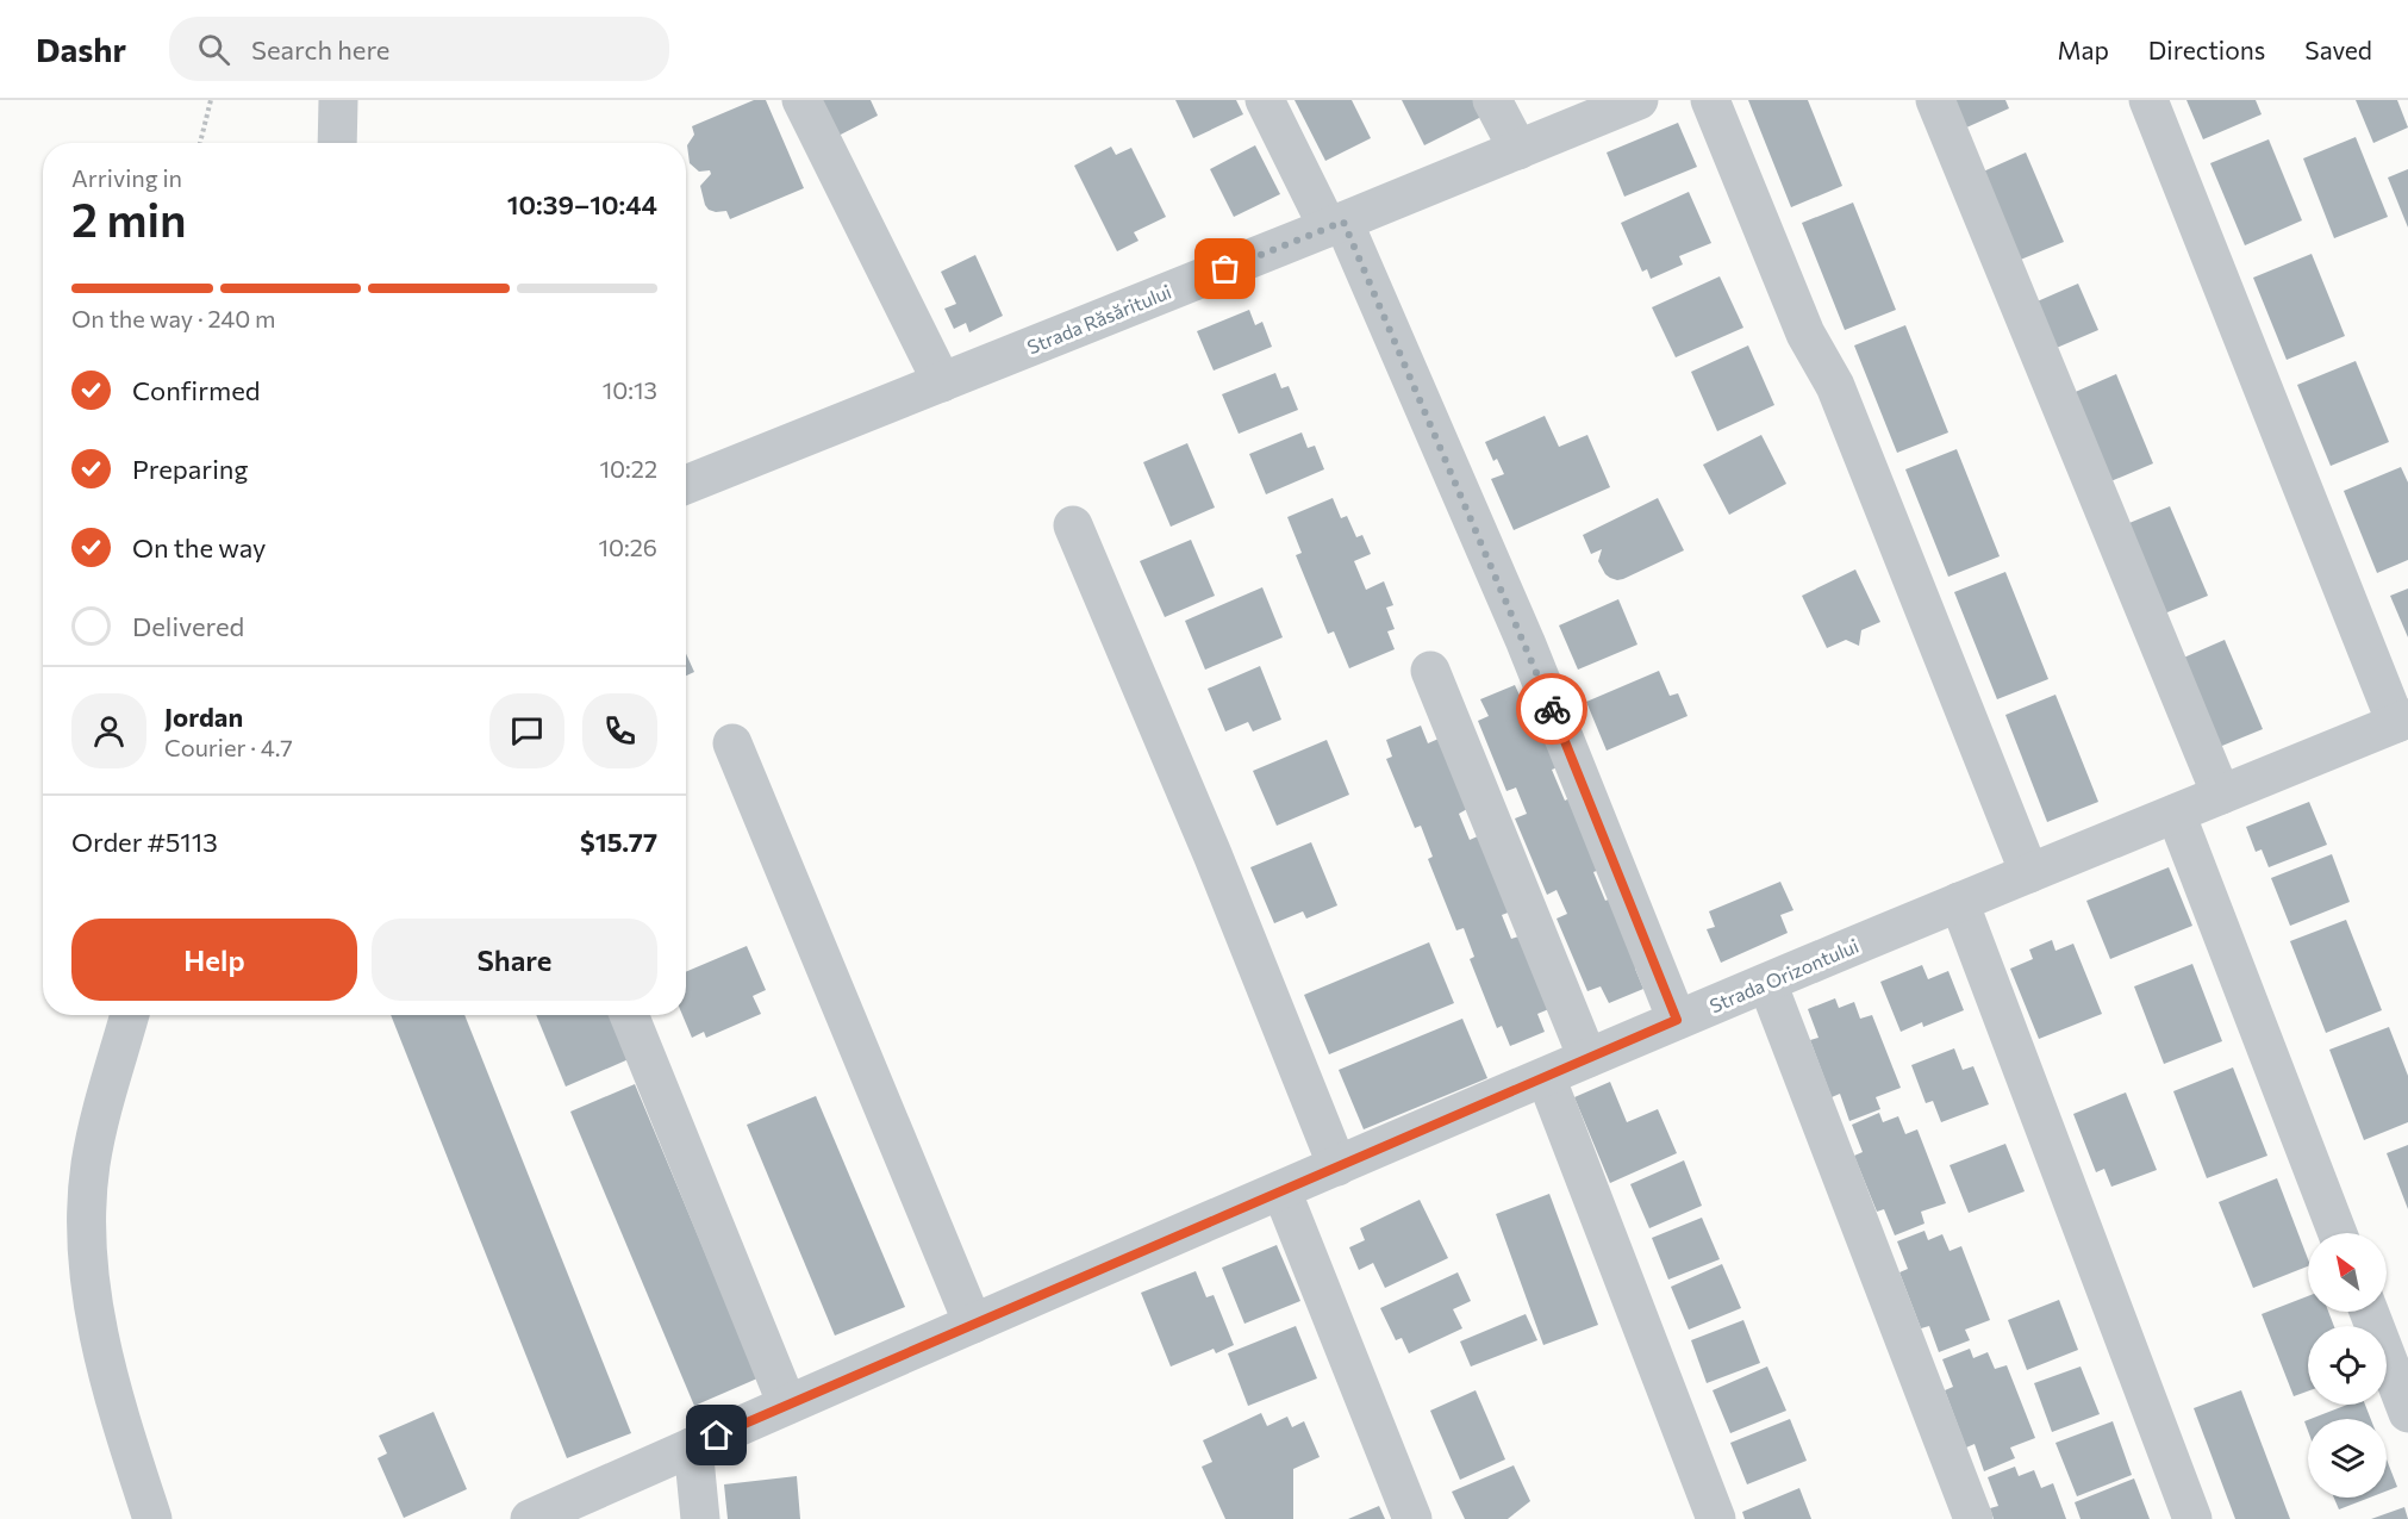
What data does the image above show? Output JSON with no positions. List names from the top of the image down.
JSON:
{
  "streets": {
    "street": ["Strada Răsăritului", "Strada Orizontului"]
  },
  "north": "top left",
  "page": {
    "header": "Dashr",
    "search": "Search here",
    "nav": ["Map", "Directions", "Saved"],
    "heading": ["2 min", "Arriving in", "10:39–10:44"],
    "panel": [
      "Jordan",
      "Courier · 4.7",
      "Order #5113",
      "$15.77"
    ],
    "bar": "On the way · 240 m",
    "list": [
      ["Confirmed", "10:13"],
      ["Preparing", "10:22"],
      ["On the way", "10:26"],
      "Delivered"
    ],
    "buttons": ["Help", "Share"]
  }
}
